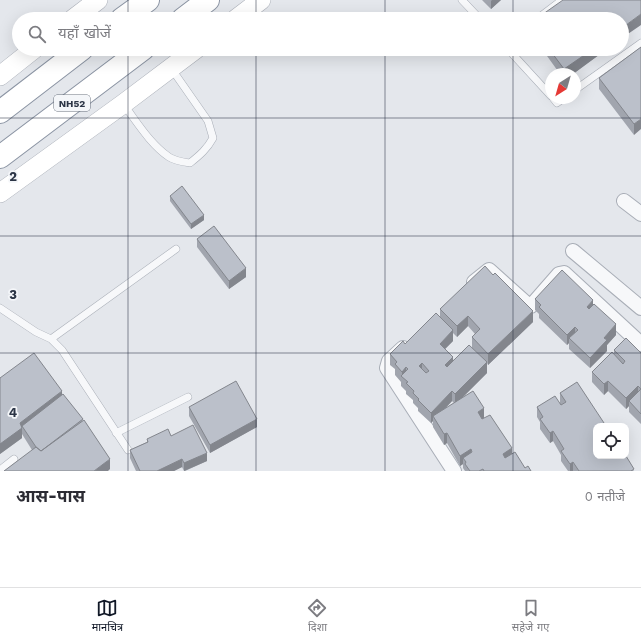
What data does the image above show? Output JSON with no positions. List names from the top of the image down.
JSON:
{
  "streets": {
    "highway": ["NH52"]
  },
  "north": "bottom left",
  "page": {
    "search": "यहाँ खोजें",
    "heading": ["आस-पास", "0 नतीजे"],
    "nav": ["मानचित्र", "दिशा", "सहेजे गए"]
  },
  "grid": {
    "rows": ["2", "3", "4"]
  }
}
